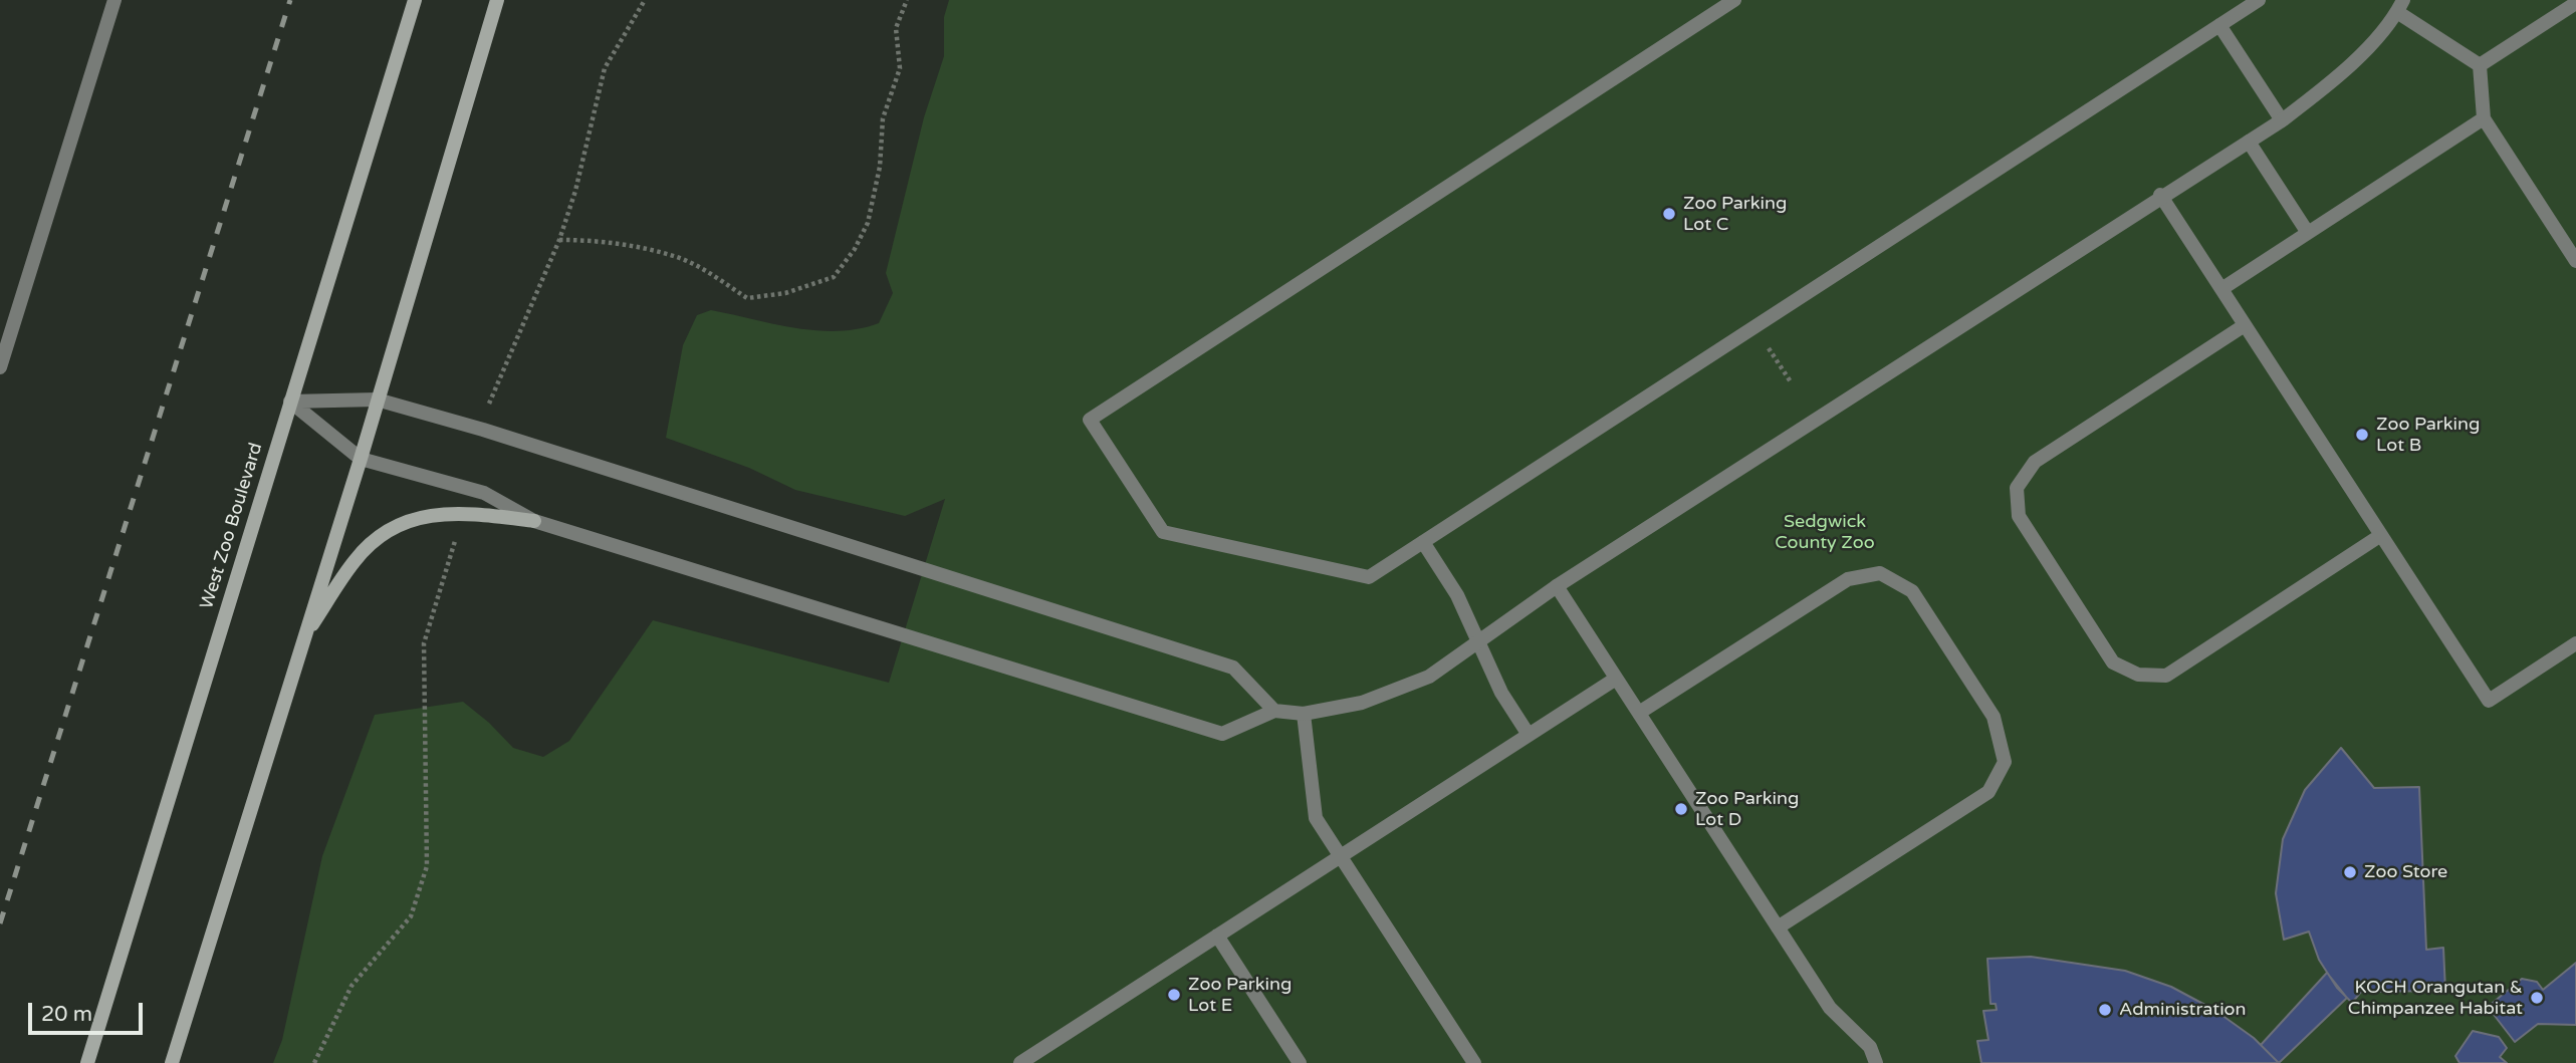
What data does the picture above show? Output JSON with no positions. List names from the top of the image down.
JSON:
{
  "streets": {
    "main road": ["West Zoo Boulevard"]
  },
  "parks": ["Sedgwick County Zoo"],
  "places": [
    "Zoo Parking Lot C",
    "Zoo Parking Lot B",
    "Zoo Parking Lot D",
    "Zoo Store",
    "Zoo Parking Lot E",
    "KOCH Orangutan & Chimpanzee Habitat",
    "Administration"
  ],
  "scale_bar": "20 m"
}
